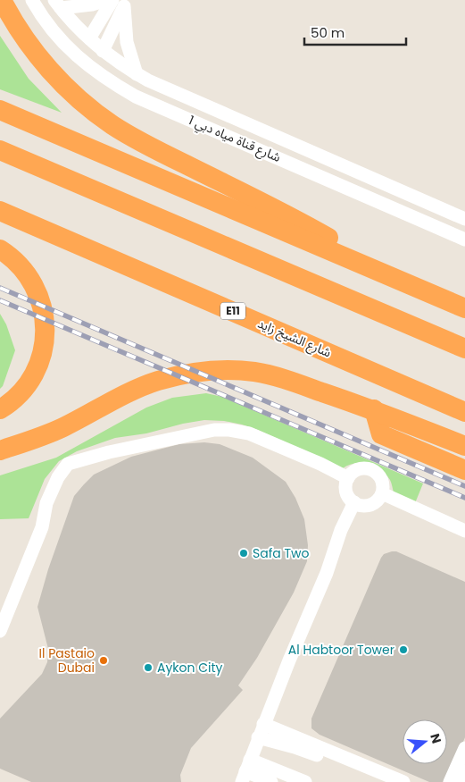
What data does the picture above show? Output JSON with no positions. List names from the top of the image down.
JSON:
{
  "streets": {
    "highway": ["E11", "شارع الشيخ زايد"],
    "street": ["شارع قناة مياه دبي 1"]
  },
  "places": [
    "Safa Two",
    "Al Habtoor Tower",
    "Il Pastaio Dubai",
    "Aykon City"
  ],
  "scale_bar": "50 m",
  "north": "right"
}
